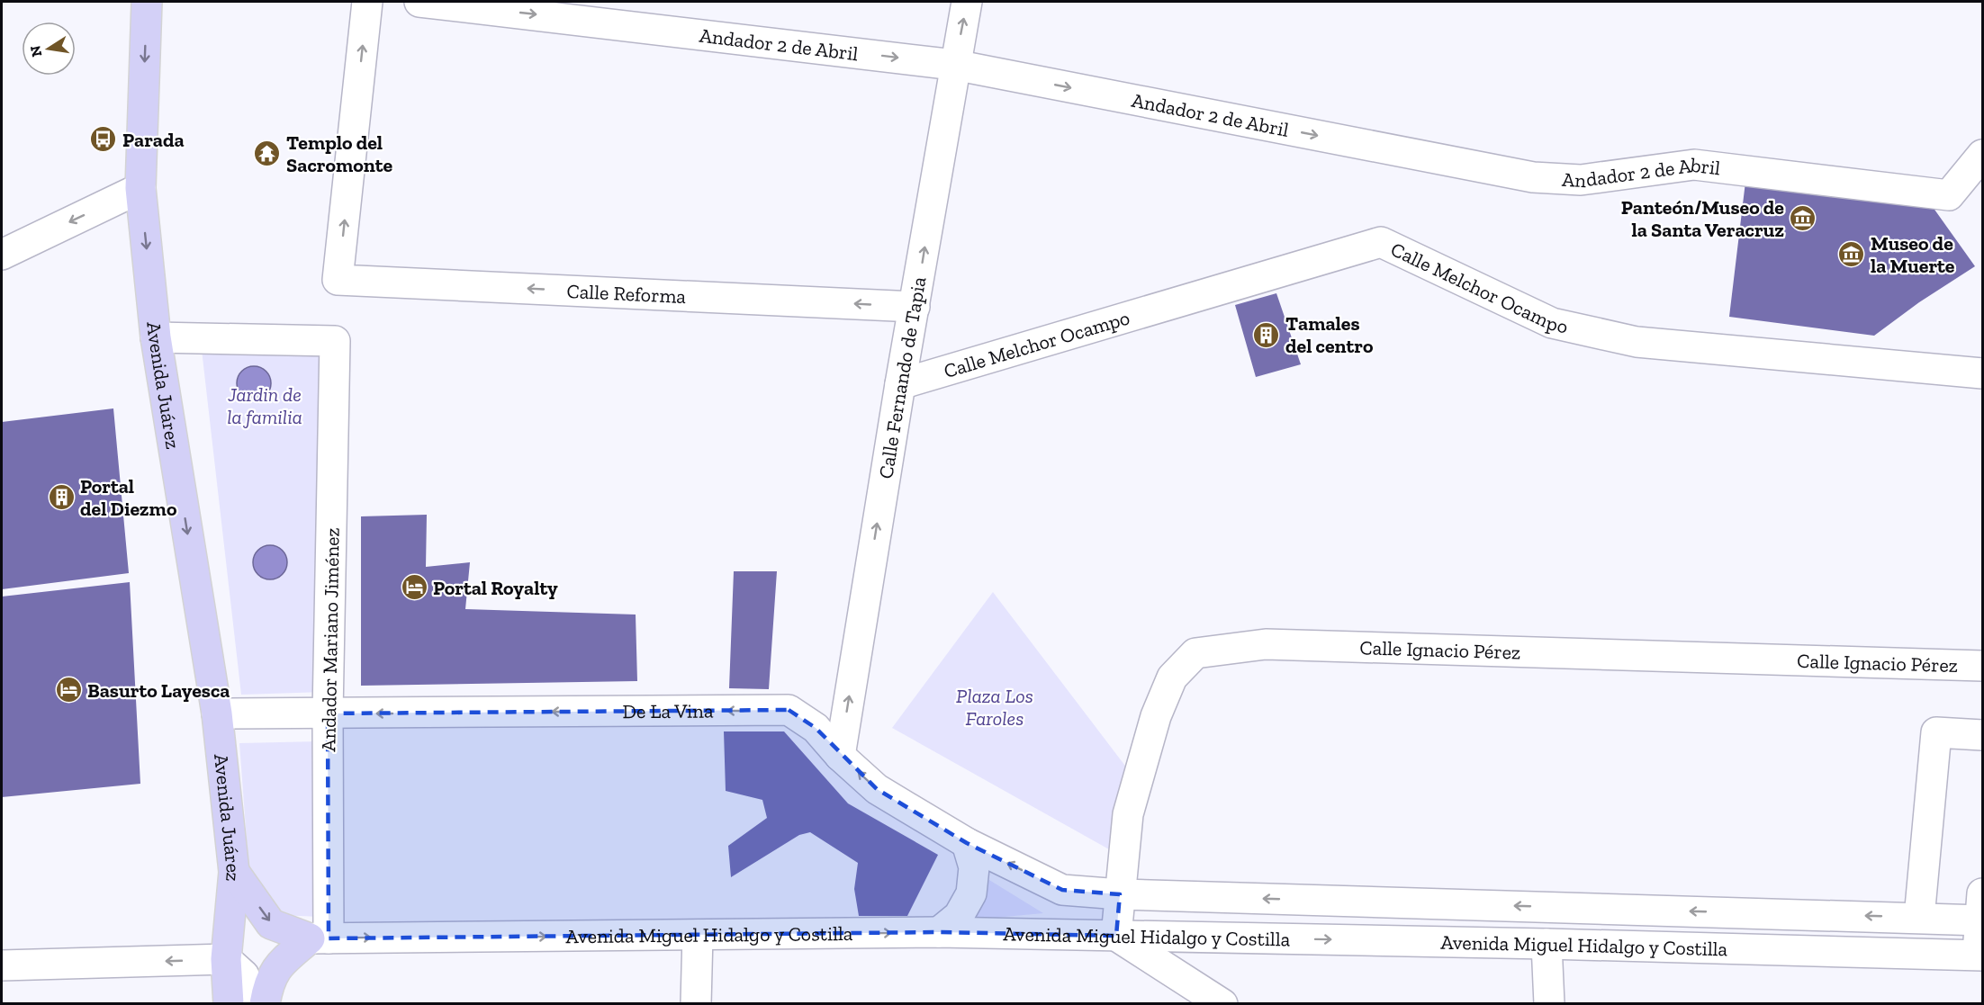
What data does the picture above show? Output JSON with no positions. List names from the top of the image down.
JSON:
{
  "streets": {
    "main road": ["Avenida Juárez"],
    "street": [
      "Andador 2 de Abril",
      "Calle Melchor Ocampo",
      "Calle Reforma",
      "Calle Fernando de Tapia",
      "Andador Mariano Jiménez",
      "Calle Ignacio Pérez",
      "De La Vina",
      "Avenida Miguel Hidalgo y Costilla"
    ]
  },
  "crossings": [
    ["Andador 2 de Abril", "Calle Fernando de Tapia"],
    ["Calle Melchor Ocampo", "Calle Fernando de Tapia"],
    ["Calle Reforma", "Calle Fernando de Tapia"],
    ["Calle Fernando de Tapia", "De La Vina"],
    ["Avenida Juárez", "Andador Mariano Jiménez"],
    ["Avenida Juárez", "De La Vina"],
    ["Andador Mariano Jiménez", "De La Vina"],
    ["Andador Mariano Jiménez", "Avenida Miguel Hidalgo y Costilla"],
    ["Calle Ignacio Pérez", "Avenida Miguel Hidalgo y Costilla"],
    ["De La Vina", "Avenida Miguel Hidalgo y Costilla"]
  ],
  "one_way": [
    "Andador 2 de Abril",
    "Calle Fernando de Tapia",
    "Avenida Juárez",
    "De La Vina"
  ],
  "parks": ["Jardin de la familia", "Plaza Los Faroles"],
  "places": {
    "bus stop": ["Parada"],
    "temple": ["Templo del Sacromonte"],
    "museum": ["Panteón/Museo de la Santa Veracruz", "Museo de la Muerte"],
    "building": ["Tamales del centro", "Portal del Diezmo"],
    "hotel": ["Portal Royalty", "Basurto Layesca"]
  },
  "north": "left"
}
